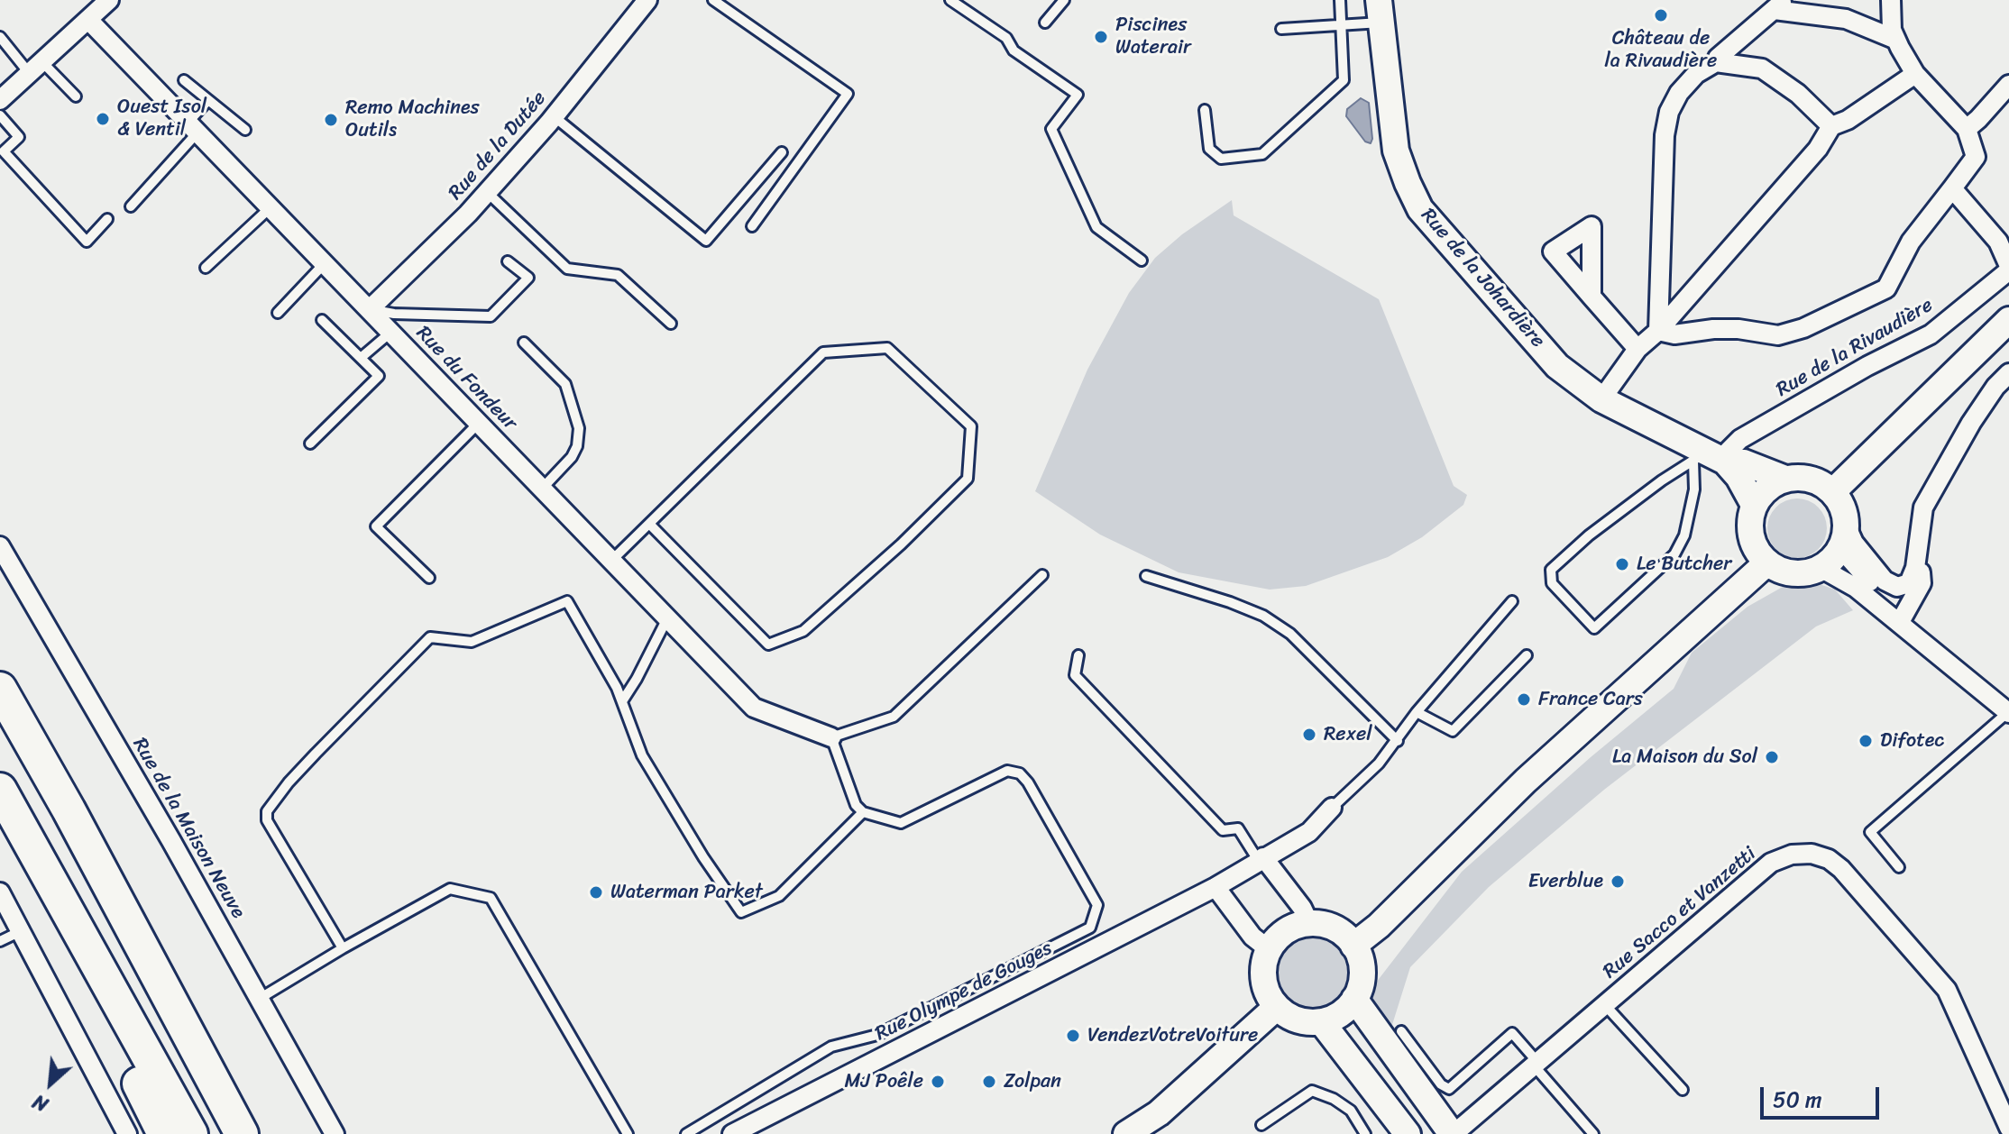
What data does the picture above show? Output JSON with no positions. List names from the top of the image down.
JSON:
{
  "streets": {
    "main road": ["Rue de la Johardière"],
    "street": [
      "Rue de la Dutée",
      "Rue de la Rivaudière",
      "Rue du Fondeur",
      "Rue de la Maison Neuve",
      "Rue Sacco et Vanzetti",
      "Rue Olympe de Gouges"
    ]
  },
  "crossings": [
    ["Rue de la Dutée", "Rue du Fondeur"],
    ["Rue de la Johardière", "Rue de la Rivaudière"]
  ],
  "places": [
    "Château de la Rivaudière",
    "Piscines Waterair",
    "Ouest Isol & Ventil",
    "Remo Machines Outils",
    "Le Butcher",
    "France Cars",
    "Rexel",
    "Difotec",
    "La Maison du Sol",
    "Everblue",
    "Waterman Parket",
    "VendezVotreVoiture",
    "MJ Poêle",
    "Zolpan"
  ],
  "scale_bar": "50 m",
  "north": "bottom left"
}
